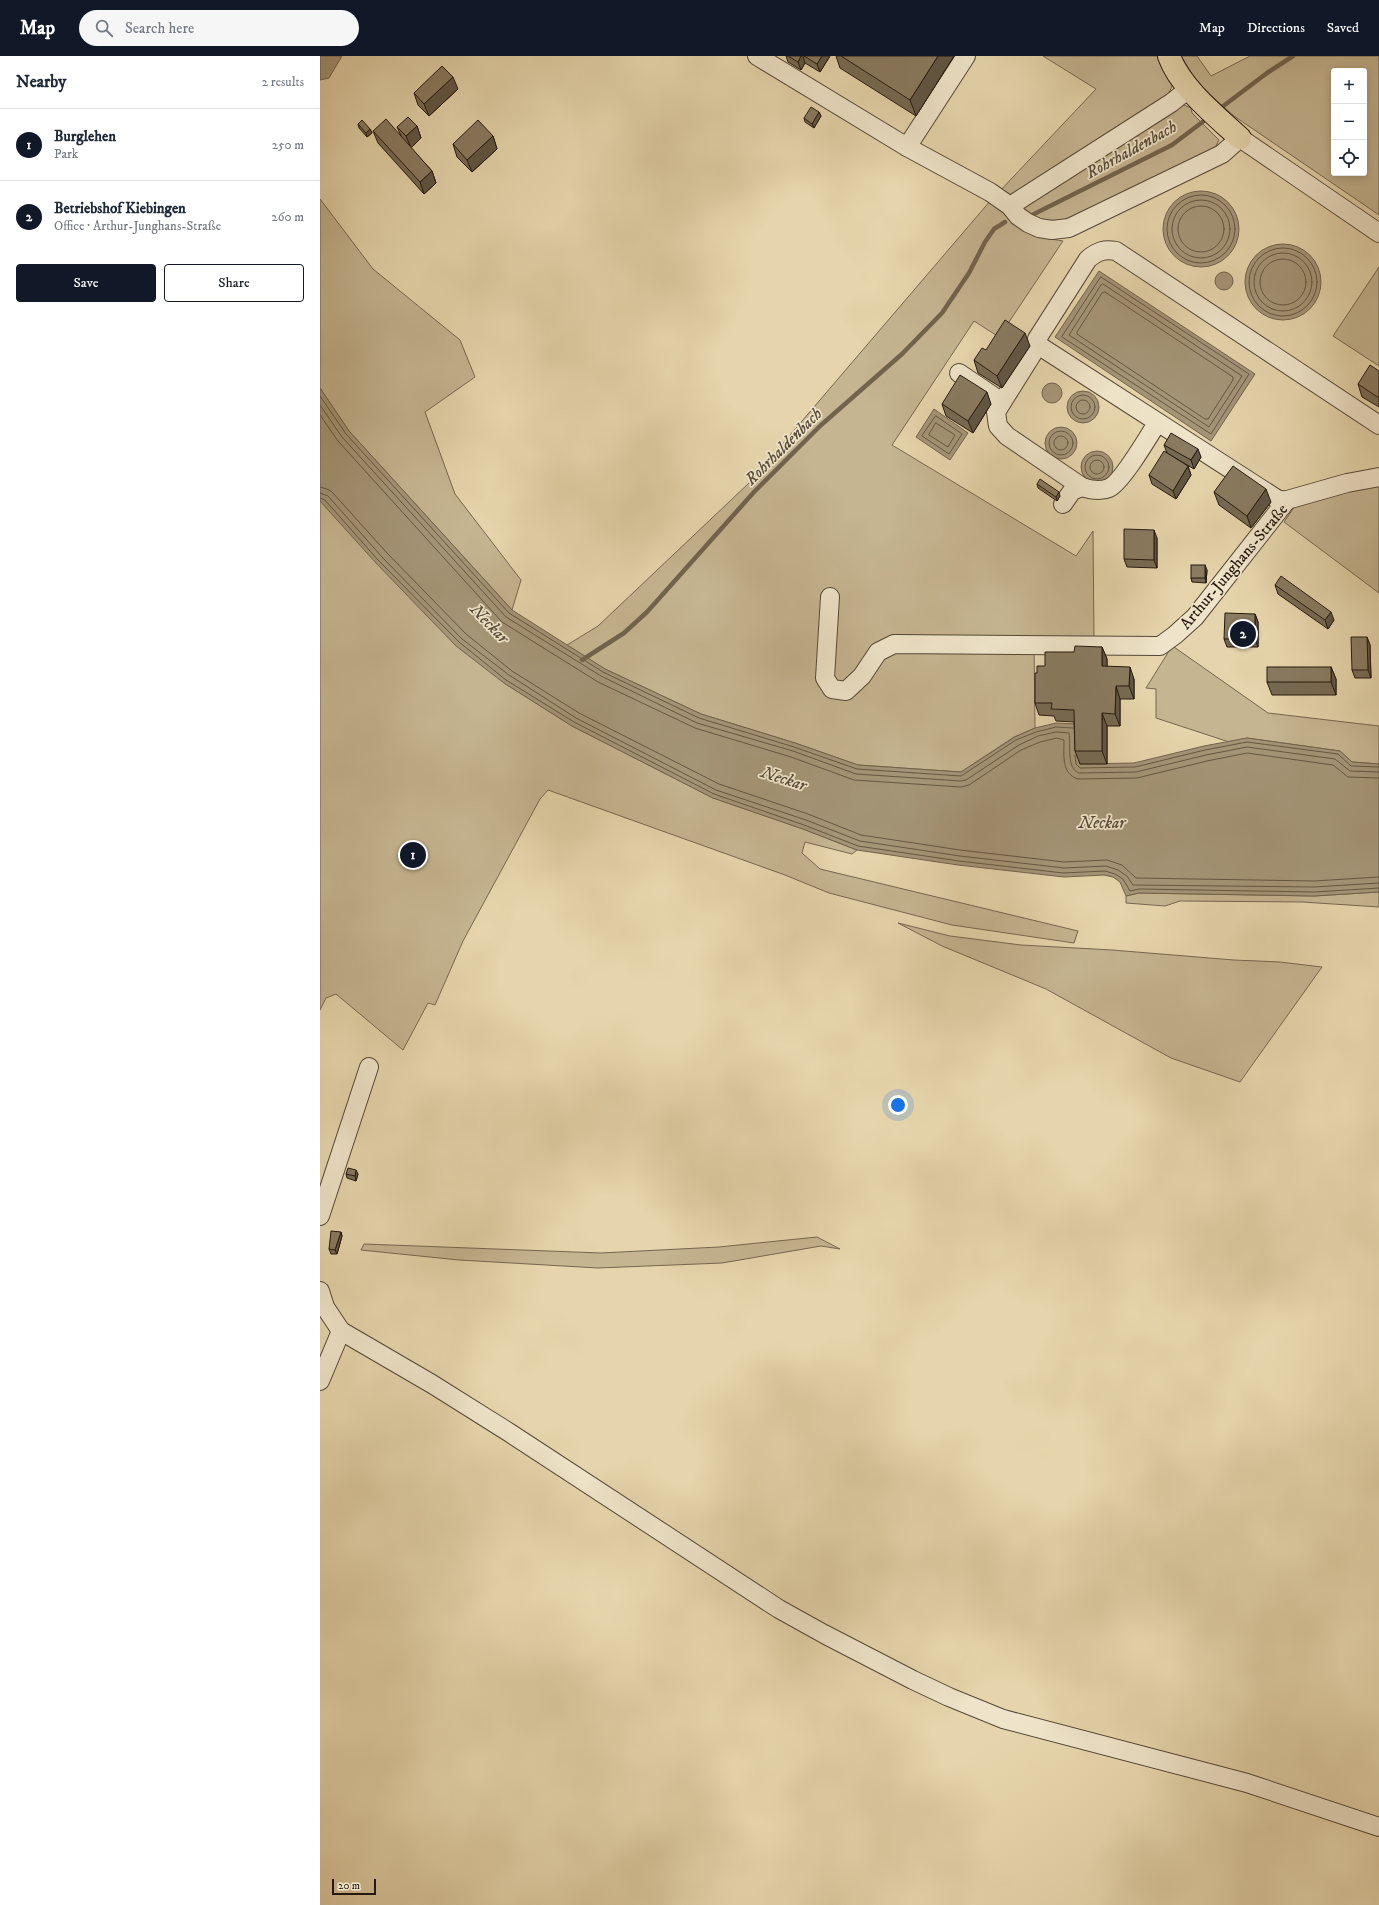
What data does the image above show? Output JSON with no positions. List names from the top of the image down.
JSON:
{
  "streets": {
    "street": ["Arthur-Junghans-Straße"]
  },
  "water": ["Rohrhaldenbach", "Neckar"],
  "scale_bar": "20 m",
  "page": {
    "header": "Map",
    "search": "Search here",
    "nav": ["Map", "Directions", "Saved"],
    "heading": ["Nearby", "2 results"],
    "map_buttons": ["+", "−"],
    "list": [
      {
        "mark": "1",
        "name": "Burglehen",
        "note": "Park",
        "value": "250 m"
      },
      {
        "mark": "2",
        "name": "Betriebshof Kiebingen",
        "note": "Office · Arthur-Junghans-Straße",
        "value": "260 m"
      }
    ],
    "buttons": ["Save", "Share"],
    "pins": ["2", "1"],
    "scale": "20 m"
  }
}
